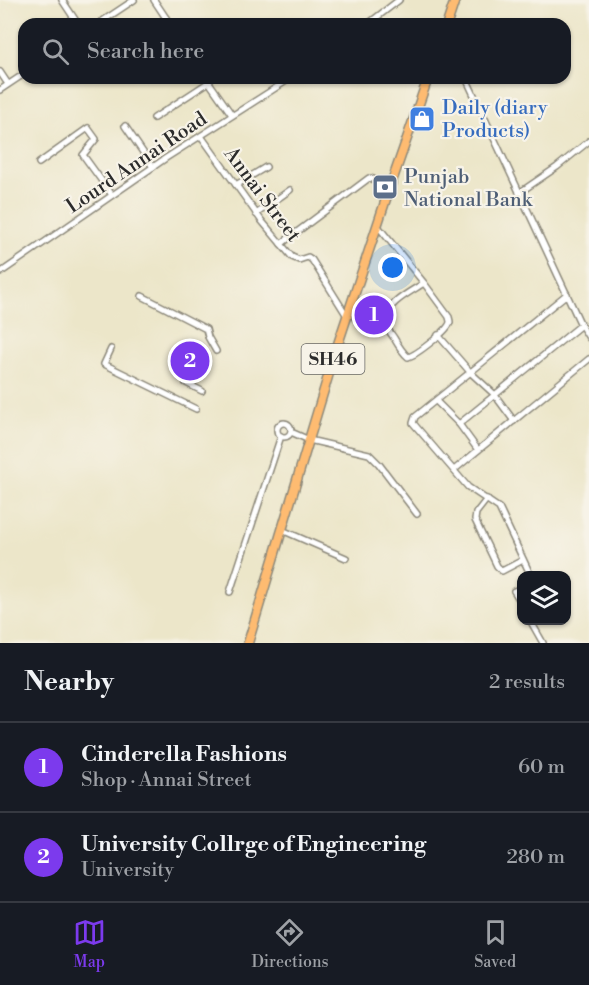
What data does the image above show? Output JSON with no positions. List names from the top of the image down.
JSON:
{
  "streets": {
    "main road": ["SH46"],
    "street": ["Lourd Annai Road", "Annai Street"]
  },
  "crossings": [
    ["Lourd Annai Road", "Annai Street"],
    ["Annai Street", "SH46"]
  ],
  "places": {
    "shop": ["Daily (diary Products)"],
    "bank": ["Punjab National Bank"]
  },
  "page": {
    "search": "Search here",
    "pins": ["1", "2"],
    "heading": ["Nearby", "2 results"],
    "list": [
      {
        "mark": "1",
        "name": "Cinderella Fashions",
        "note": "Shop · Annai Street",
        "value": "60 m"
      },
      {
        "mark": "2",
        "name": "University Collrge of Engineering",
        "note": "University",
        "value": "280 m"
      }
    ],
    "nav": ["Map", "Directions", "Saved"]
  }
}
